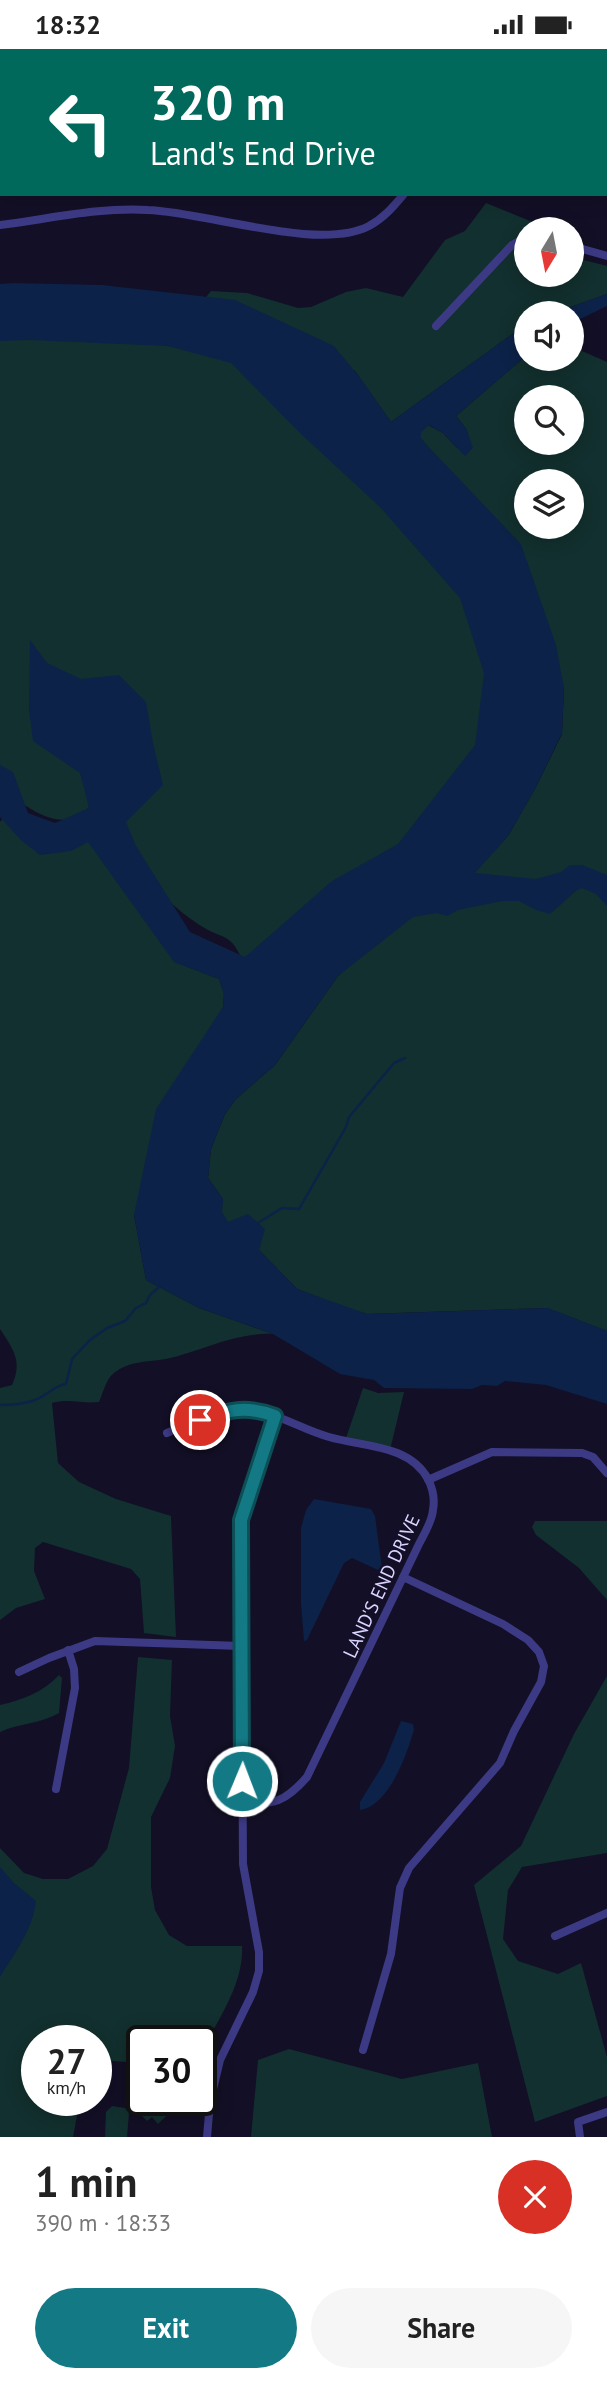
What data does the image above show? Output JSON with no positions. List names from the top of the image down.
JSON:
{
  "streets": {
    "street": ["LAND'S END DRIVE"]
  },
  "north": "bottom",
  "page": {
    "status": "18:32",
    "turn": ["320 m", "Land's End Drive"],
    "speed": "27 km/h",
    "limit": "30",
    "heading": ["1 min", "390 m · 18:33"],
    "buttons": ["Exit", "Share"]
  }
}
